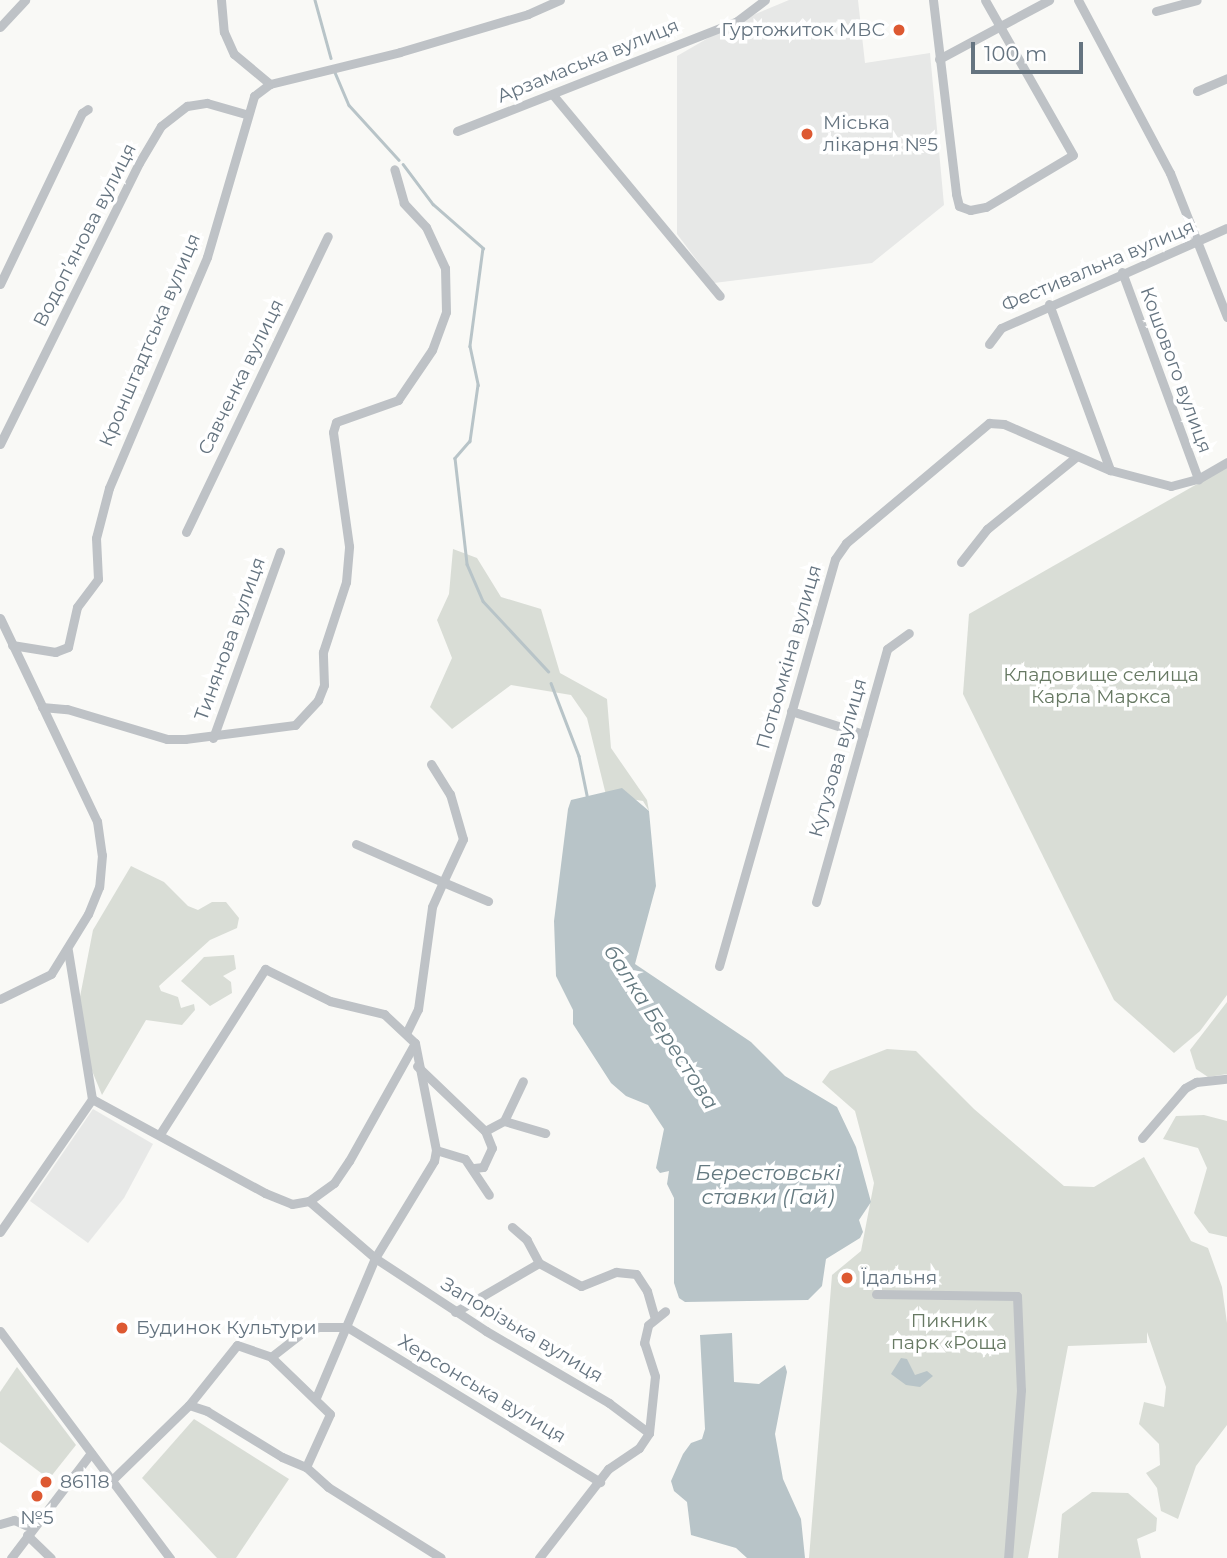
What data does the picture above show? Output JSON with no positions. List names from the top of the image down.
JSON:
{
  "streets": {
    "street": [
      "Арзамаська вулиця",
      "Водоп’янова вулиця",
      "Фестивальна вулиця",
      "Кронштадтська вулиця",
      "Кошового вулиця",
      "Савченка вулиця",
      "Тинянова вулиця",
      "Потьомкіна вулиця",
      "Кутузова вулиця",
      "Запорізька вулиця",
      "Херсонська вулиця"
    ]
  },
  "crossings": [
    ["Водоп’янова вулиця", "Кронштадтська вулиця"],
    ["Фестивальна вулиця", "Кошового вулиця"],
    ["Кошового вулиця", "Потьомкіна вулиця"]
  ],
  "water": ["балка Берестова", "Берестовські ставки (Гай)"],
  "parks": ["Кладовище селища Карла Маркса", "Пикник парк «Роща"],
  "places": [
    "Гуртожиток МВС",
    "Міська лікарня №5",
    "Їдальня",
    "Будинок Культури",
    "86118",
    "№5"
  ],
  "scale_bar": "100 m"
}
